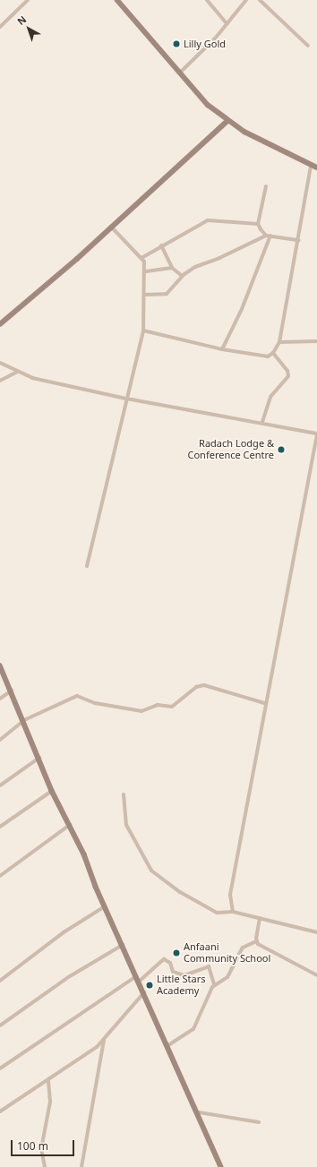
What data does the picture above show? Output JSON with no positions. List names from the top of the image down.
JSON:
{
  "places": [
    "Lilly Gold",
    "Radach Lodge & Conference Centre",
    "Anfaani Community School",
    "Little Stars Academy"
  ],
  "scale_bar": "100 m",
  "north": "top left"
}
